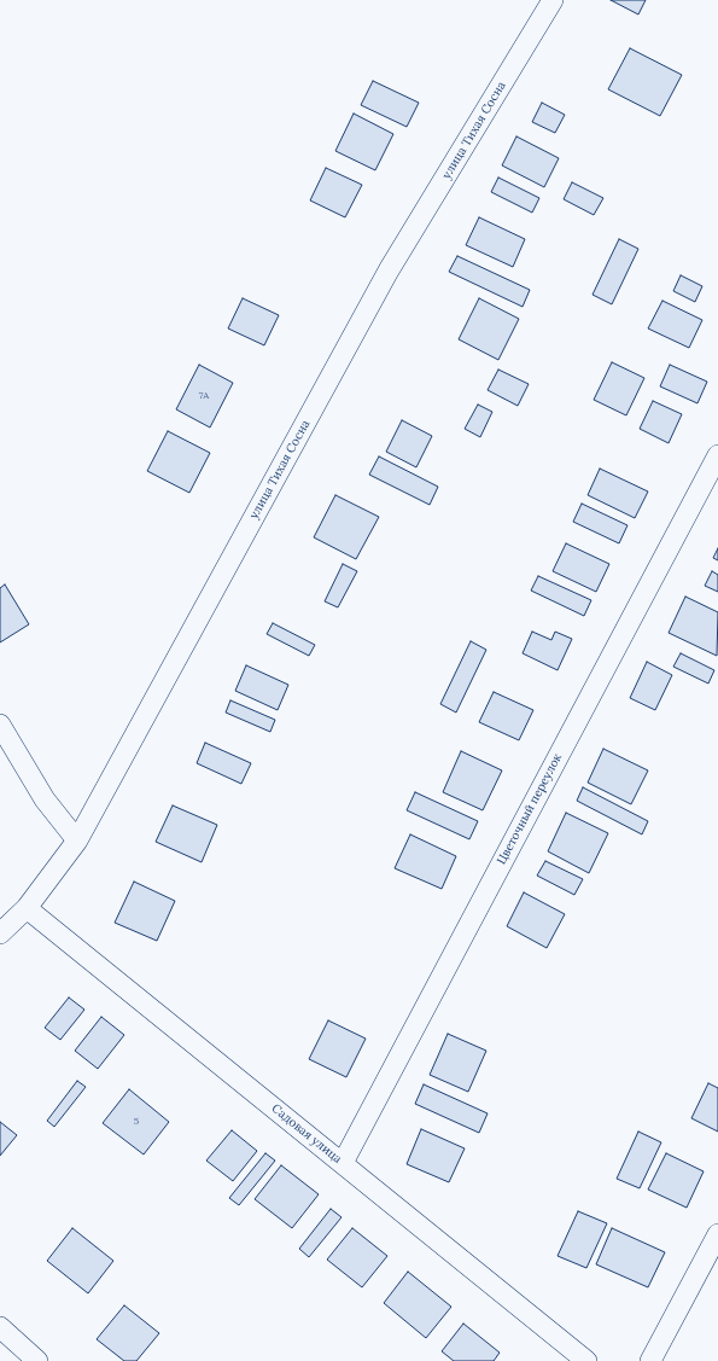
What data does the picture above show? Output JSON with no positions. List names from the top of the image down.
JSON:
{
  "streets": {
    "street": ["улица Тихая Сосна", "Цветочный переулок", "Садовая улица"]
  },
  "crossings": [
    ["улица Тихая Сосна", "Садовая улица"],
    ["Цветочный переулок", "Садовая улица"]
  ],
  "house_numbers": ["7А", "5"]
}
